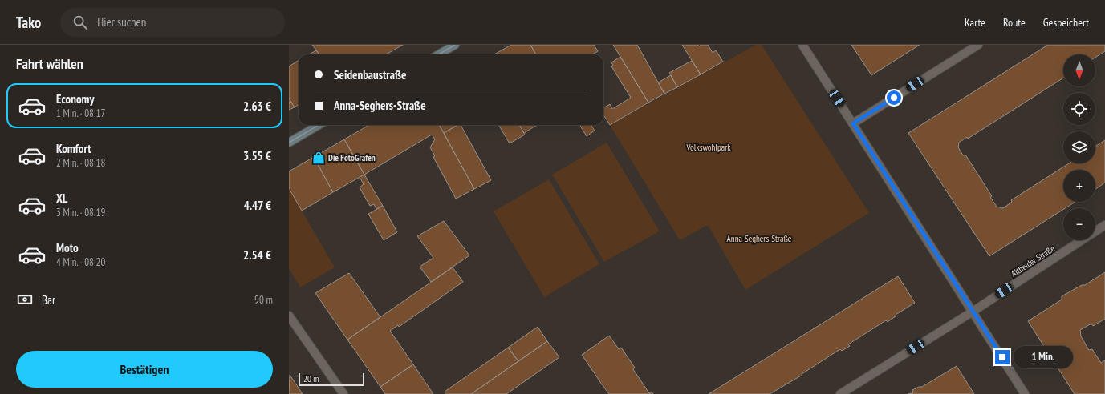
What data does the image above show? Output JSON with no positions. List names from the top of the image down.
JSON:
{
  "streets": {
    "street": ["Altheider Straße"]
  },
  "parks": ["Volkswohlpark", "Anna-Seghers-Straße"],
  "places": {
    "shop": ["Die FotoGrafen"]
  },
  "scale_bar": "20 m",
  "north": "bottom",
  "page": {
    "header": "Tako",
    "search": "Hier suchen",
    "nav": ["Karte", "Route", "Gespeichert"],
    "heading": "Fahrt wählen",
    "map_buttons": ["+", "−"],
    "banner": ["Seidenbaustraße", "Anna-Seghers-Straße"],
    "list": [
      {
        "name": "Economy",
        "note": "1 Min. · 08:17",
        "value": "2.63 €"
      },
      {
        "name": "Komfort",
        "note": "2 Min. · 08:18",
        "value": "3.55 €"
      },
      {
        "name": "XL",
        "note": "3 Min. · 08:19",
        "value": "4.47 €"
      },
      {
        "name": "Moto",
        "note": "4 Min. · 08:20",
        "value": "2.54 €"
      }
    ],
    "pay": ["Bar", "90 m"],
    "buttons": "Bestätigen",
    "bubble": "1 Min.",
    "scale": "20 m"
  }
}
